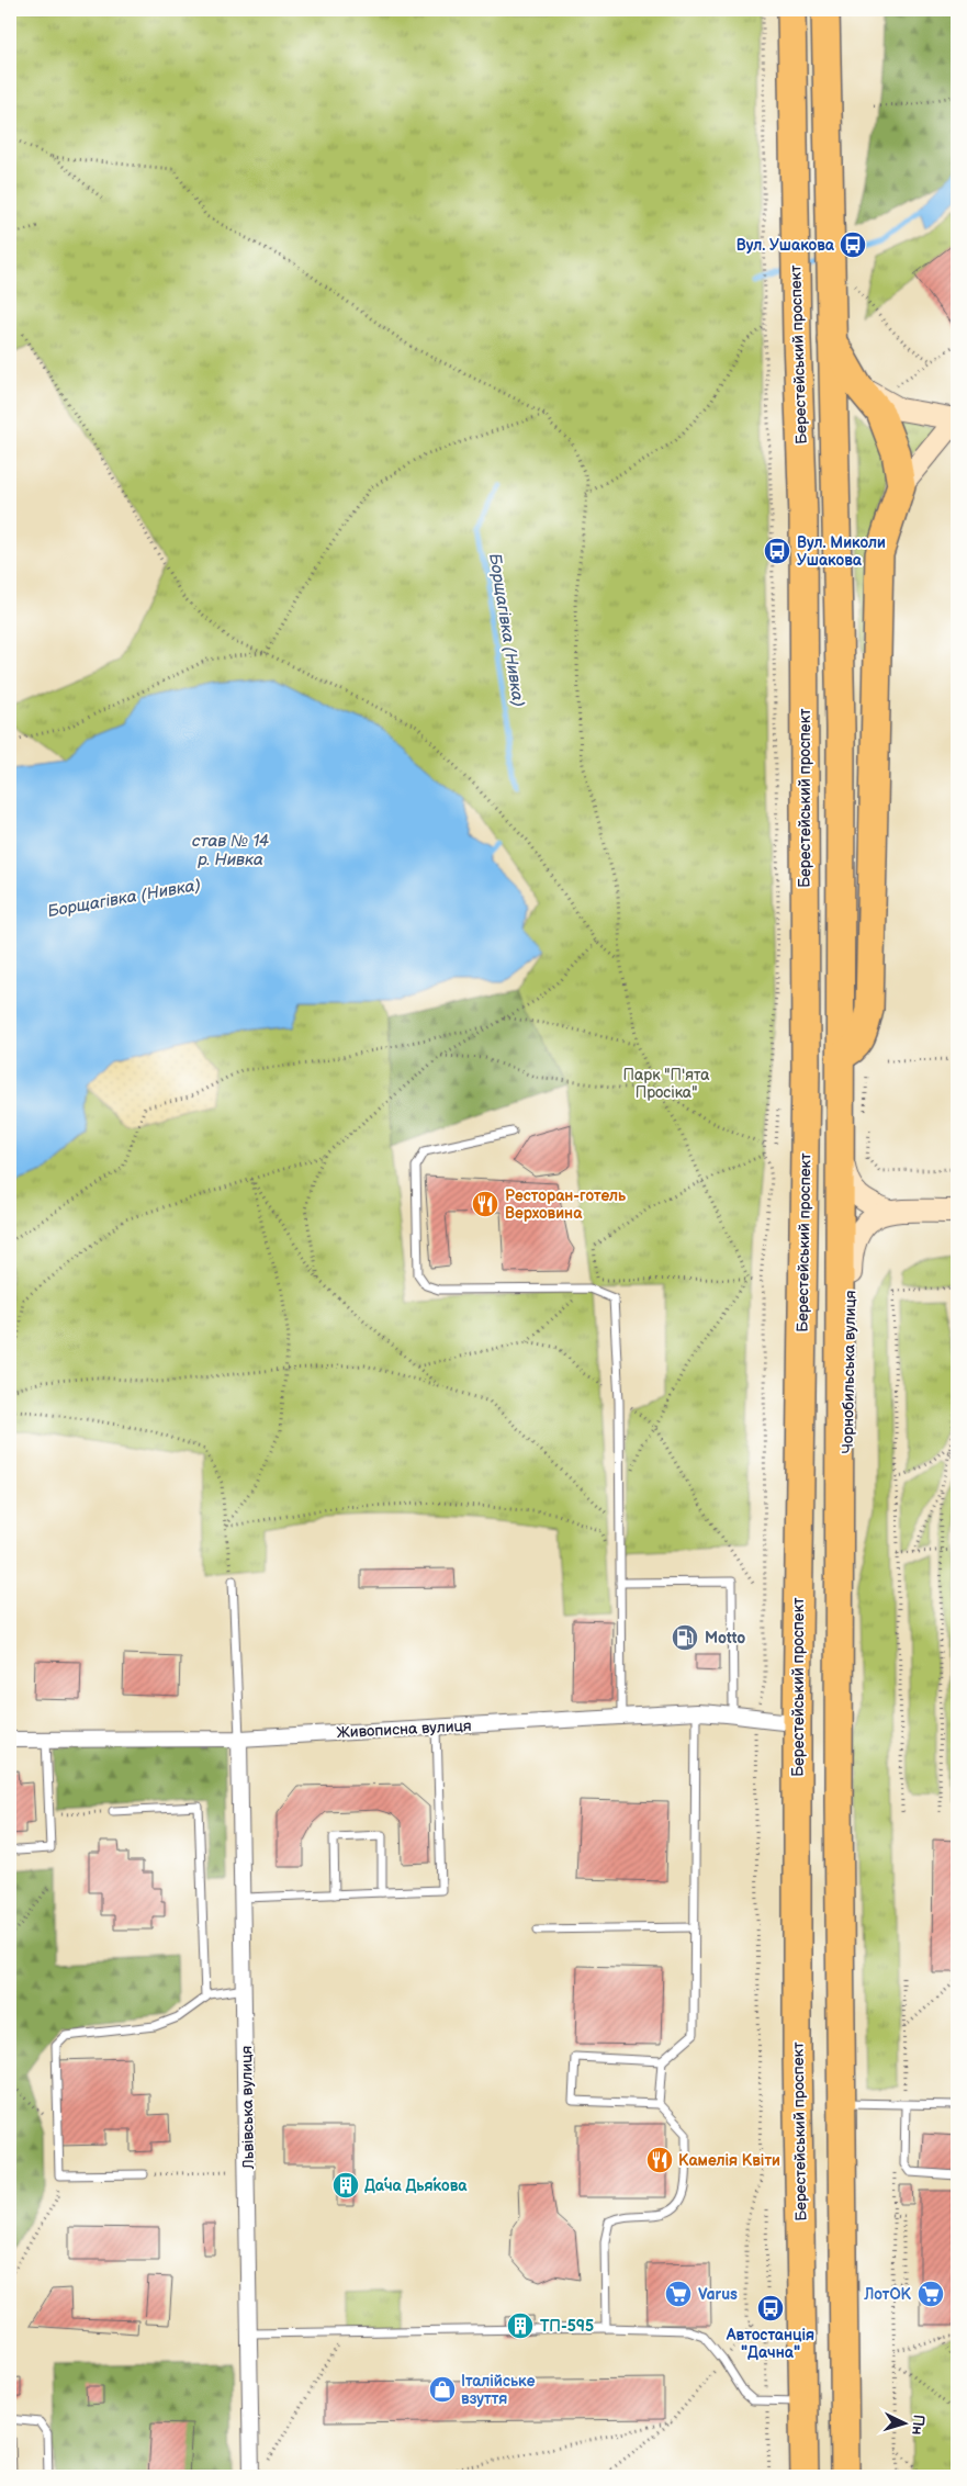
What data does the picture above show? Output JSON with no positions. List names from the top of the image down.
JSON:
{
  "streets": {
    "highway": ["Берестейський проспект"],
    "main road": ["Чорнобильська вулиця"],
    "street": ["Живописна вулиця", "Львівська вулиця"]
  },
  "crossings": [
    ["Берестейський проспект", "Живописна вулиця"],
    ["Живописна вулиця", "Львівська вулиця"]
  ],
  "water": ["Борщагівка (Нивка)", "став № 14 р. Нивка"],
  "parks": ["Парк \"П'ята Просіка\""],
  "places": {
    "bus stop": ["Вул. Ушакова", "Вул. Миколи Ушакова", "Автостанція \"Дачна\""],
    "restaurant": ["Ресторан-готель Верховина", "Камелія Квіти"],
    "fuel station": ["Motto"],
    "building": ["Да́ча Дья́кова", "ТП-595"],
    "supermarket": ["Varus", "ЛотОК"],
    "shop": ["Італійське взуття"]
  },
  "north": "right"
}
